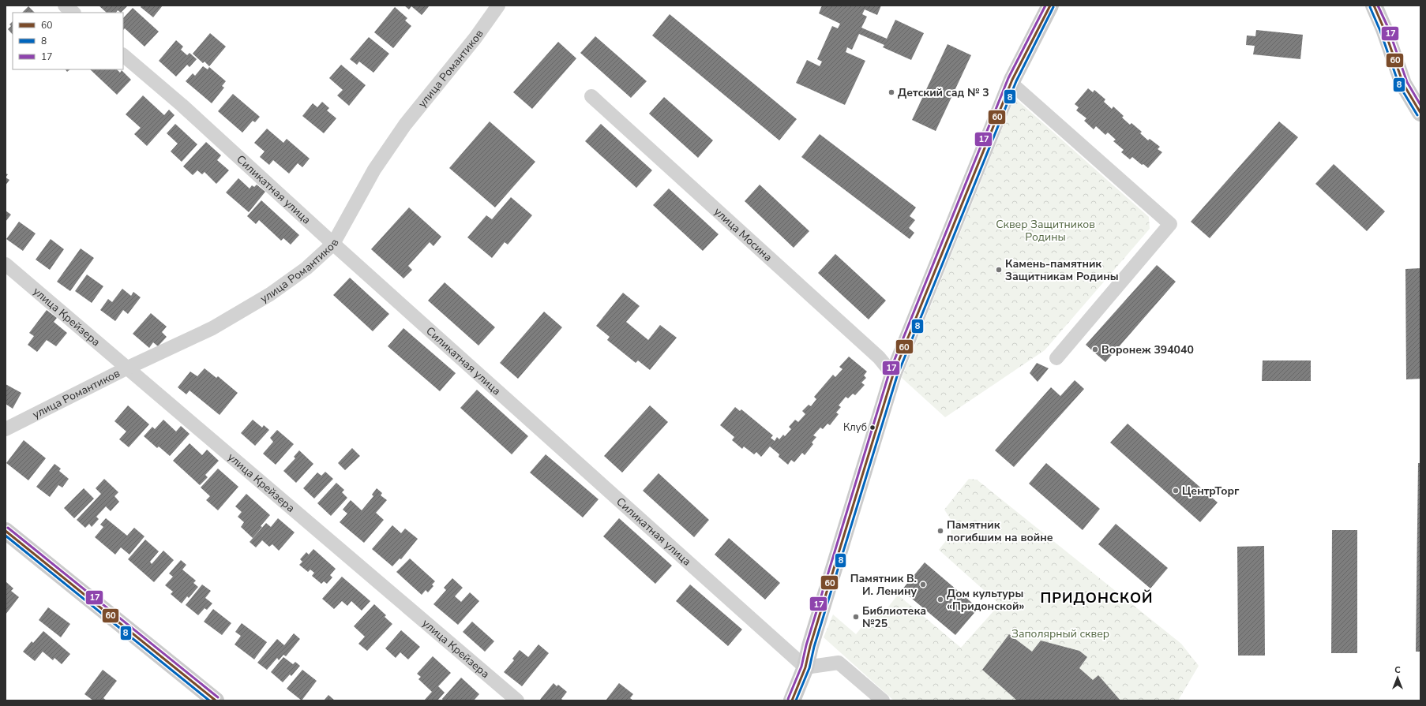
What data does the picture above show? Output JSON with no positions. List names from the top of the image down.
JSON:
{
  "streets": {
    "street": [
      "улица Романтиков",
      "Силикатная улица",
      "улица Мосина",
      "улица Крейзера"
    ]
  },
  "crossings": [
    ["улица Романтиков", "Силикатная улица"],
    ["улица Романтиков", "улица Крейзера"]
  ],
  "districts": ["ПРИДОНСКОЙ"],
  "parks": ["Сквер Защитников Родины", "Заполярный сквер"],
  "places": [
    "Детский сад № 3",
    "Камень-памятник Защитникам Родины",
    "Воронеж 394040",
    "Клуб",
    "ЦентрТорг",
    "Памятник погибшим на войне",
    "Памятник В. И. Ленину",
    "Дом культуры «Придонской»",
    "Библиотека №25"
  ],
  "lines": ["transit line 60", "transit line 17", "transit line 8"],
  "legend": ["60", "8", "17"],
  "north": "top"
}
